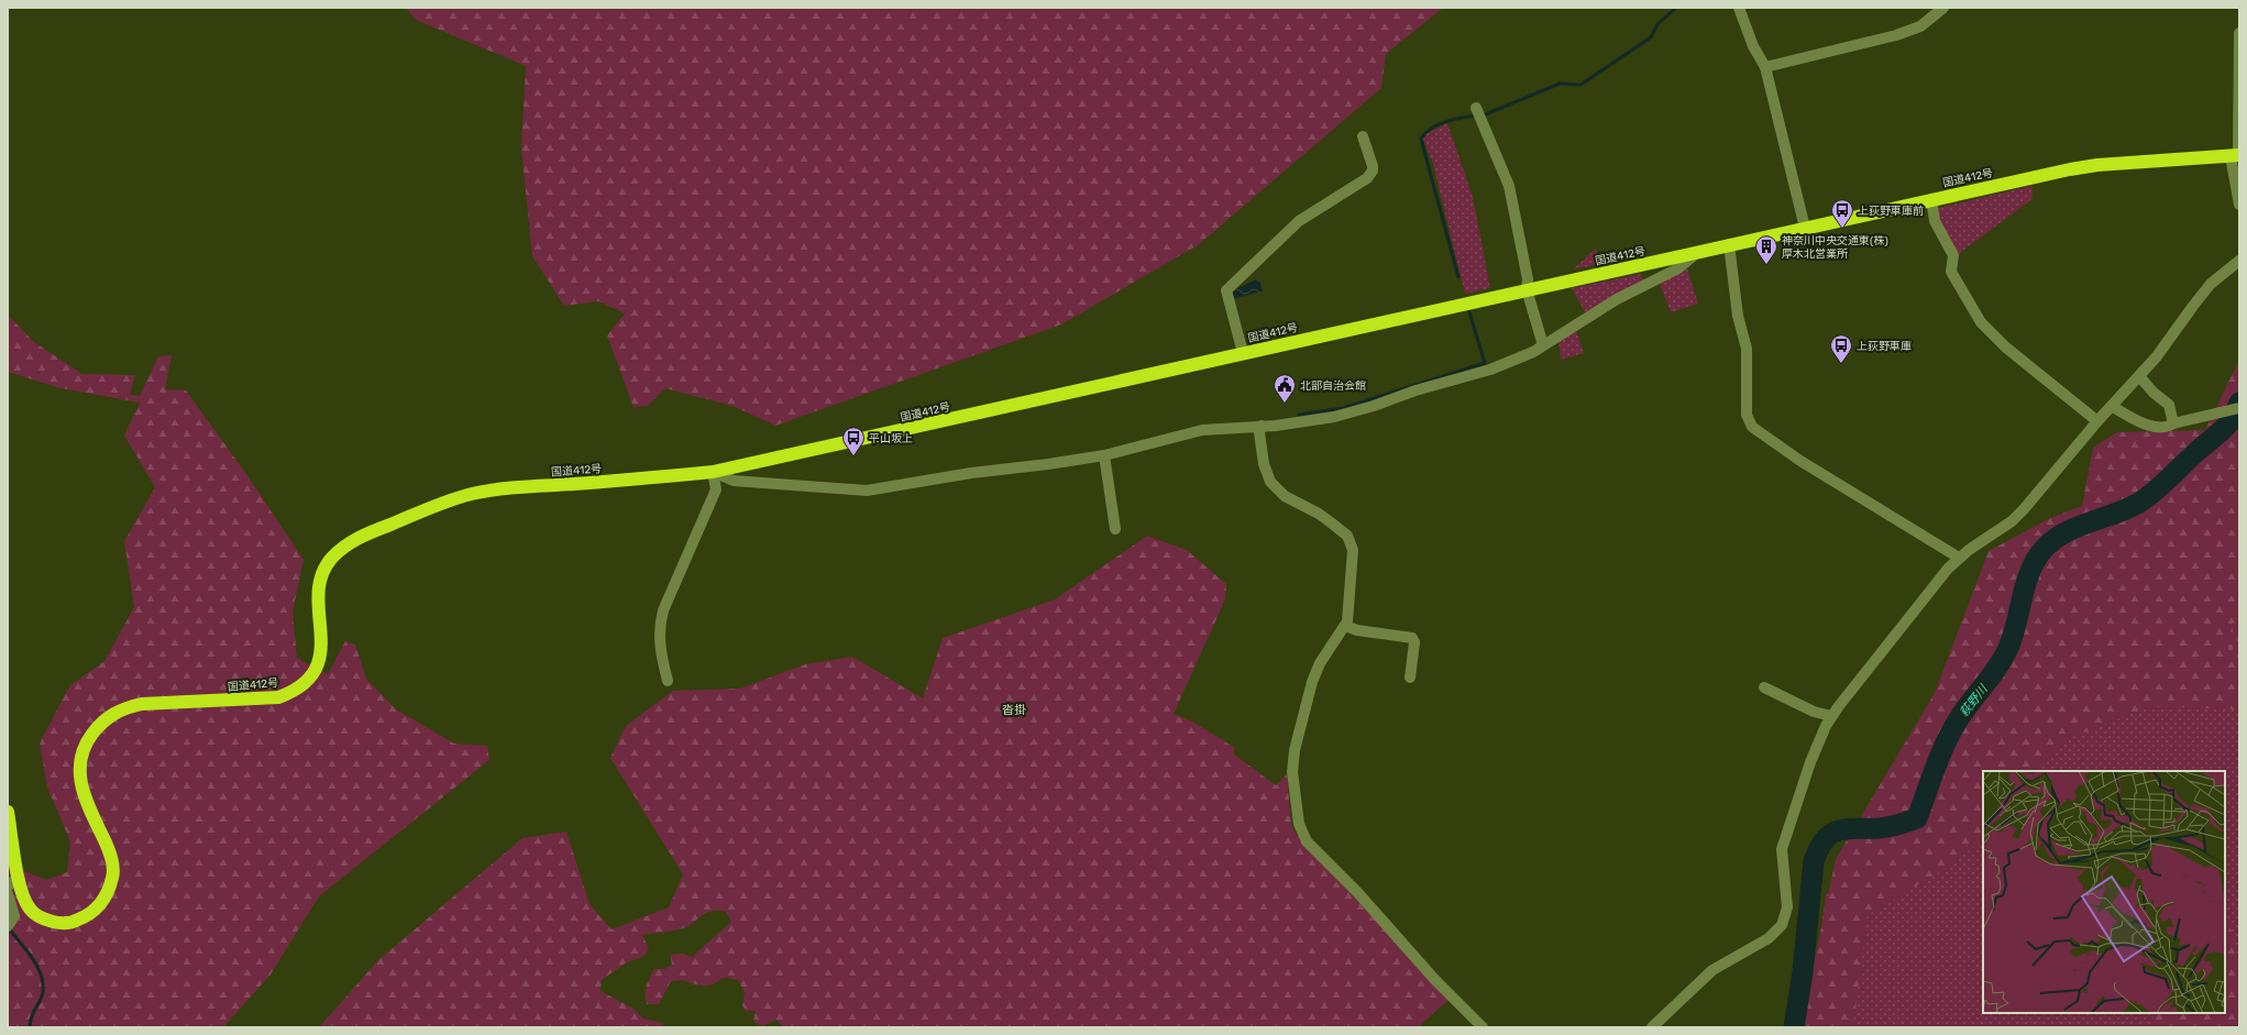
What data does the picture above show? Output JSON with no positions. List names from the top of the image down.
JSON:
{
  "streets": {
    "highway": ["国道412号"]
  },
  "districts": ["沓掛"],
  "water": ["萩野川"],
  "places": {
    "bus stop": ["上荻野車庫前", "上荻野車庫", "平山坂上"],
    "building": ["神奈川中央交通東(株) 厚木北営業所"],
    "public building": ["北部自治会館"]
  }
}
